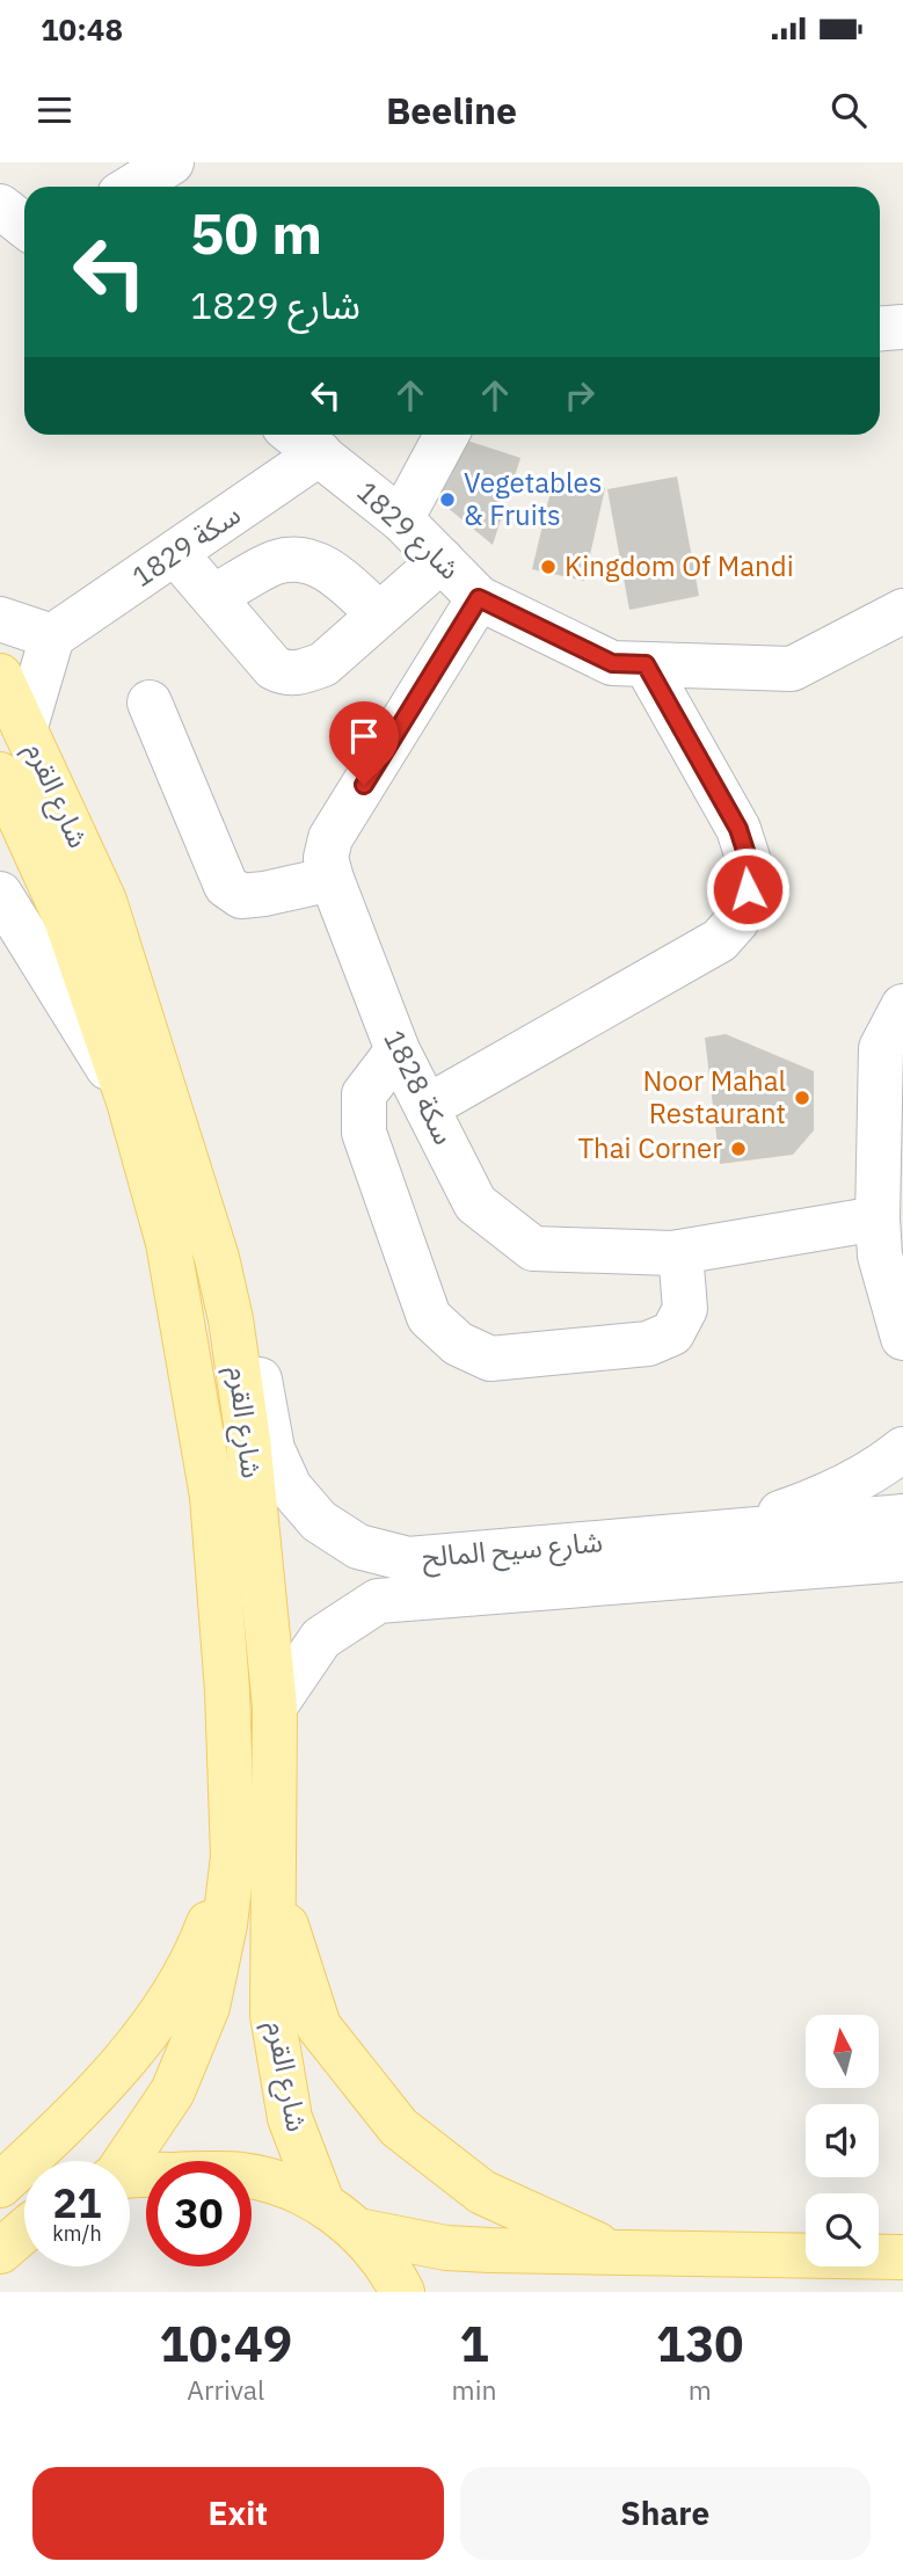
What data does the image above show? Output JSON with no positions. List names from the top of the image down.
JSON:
{
  "streets": {
    "main road": ["شارع القرم"],
    "street": [
      "1829 شارع",
      "سكة 1829",
      "سكة 1828",
      "شارع سيح المالح"
    ]
  },
  "crossings": [
    ["1829 شارع", "سكة 1829"],
    ["1829 شارع", "سكة 1828"],
    ["شارع القرم", "شارع سيح المالح"]
  ],
  "places": [
    "Vegetables & Fruits",
    "Kingdom Of Mandi",
    "Noor Mahal Restaurant",
    "Thai Corner"
  ],
  "north": "top",
  "page": {
    "status": "10:48",
    "header": "Beeline",
    "turn": ["50 m", "1829 شارع"],
    "speed": "21 km/h",
    "limit": "30",
    "eta": [
      "10:49",
      "Arrival",
      "1",
      "min",
      "130",
      "m"
    ],
    "buttons": ["Exit", "Share"]
  }
}
